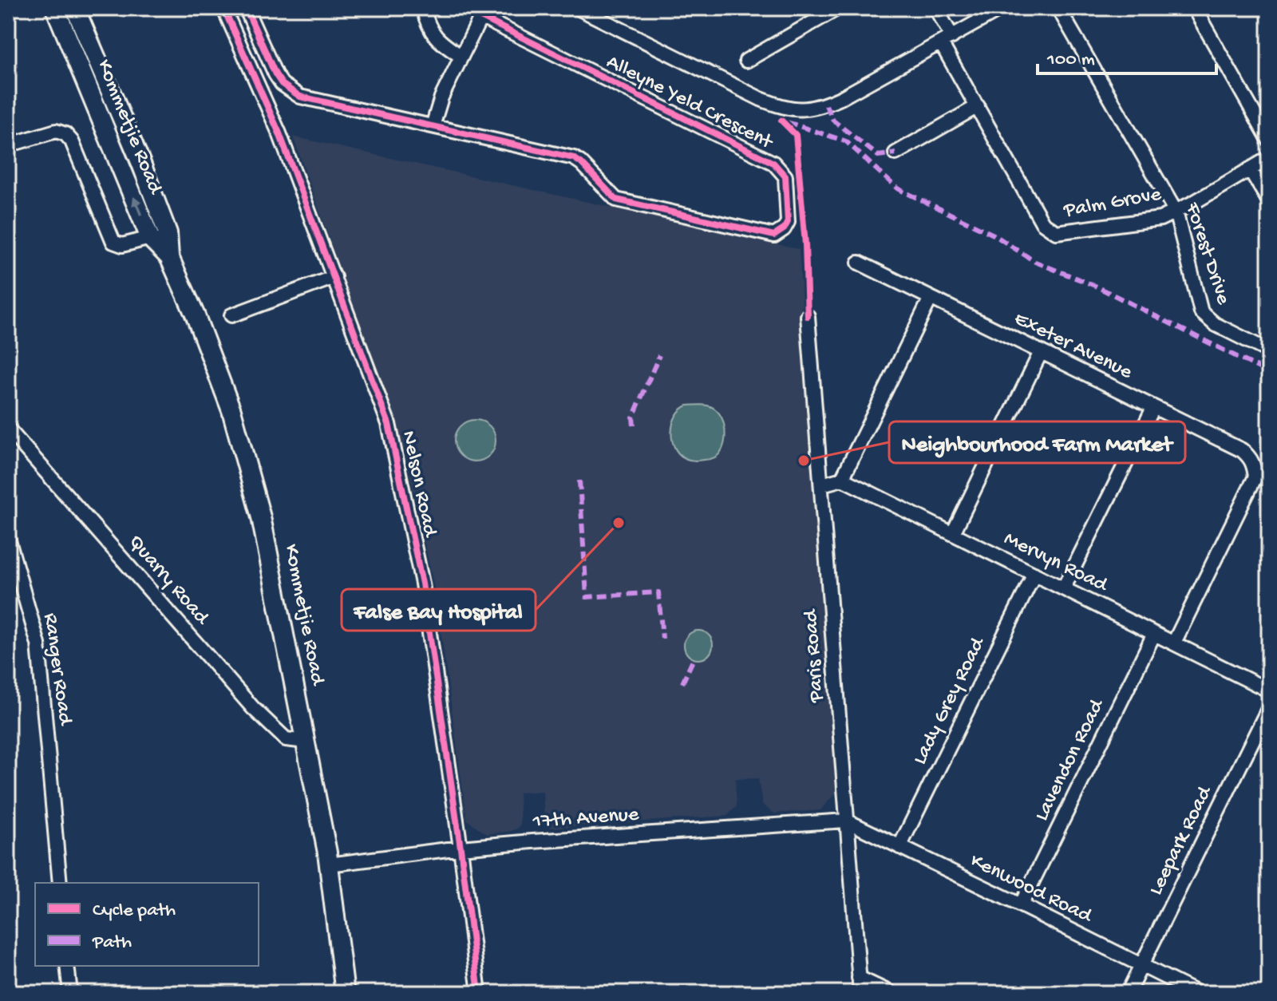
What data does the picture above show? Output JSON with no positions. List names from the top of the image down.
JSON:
{
  "streets": {
    "main road": ["Kommetjie Road"],
    "street": [
      "Alleyne Yeld Crescent",
      "Palm Grove",
      "Forest Drive",
      "Exeter Avenue",
      "Nelson Road",
      "Mervyn Road",
      "Quarry Road",
      "Paris Road",
      "Ranger Road",
      "Lady Grey Road",
      "Lavendon Road",
      "17th Avenue",
      "Leepark Road",
      "Kenwood Road"
    ]
  },
  "crossings": [
    ["Kommetjie Road", "Quarry Road"],
    ["Kommetjie Road", "17th Avenue"],
    ["Palm Grove", "Forest Drive"],
    ["Exeter Avenue", "Mervyn Road"],
    ["Nelson Road", "17th Avenue"],
    ["Mervyn Road", "Lady Grey Road"],
    ["Mervyn Road", "Lavendon Road"],
    ["Paris Road", "17th Avenue"],
    ["Paris Road", "Kenwood Road"],
    ["Lady Grey Road", "Kenwood Road"],
    ["Lavendon Road", "Kenwood Road"],
    ["17th Avenue", "Kenwood Road"],
    ["Leepark Road", "Kenwood Road"]
  ],
  "places": ["Neighbourhood Farm Market", "False Bay Hospital"],
  "legend": ["Cycle path", "Path"],
  "scale_bar": "100 m"
}
